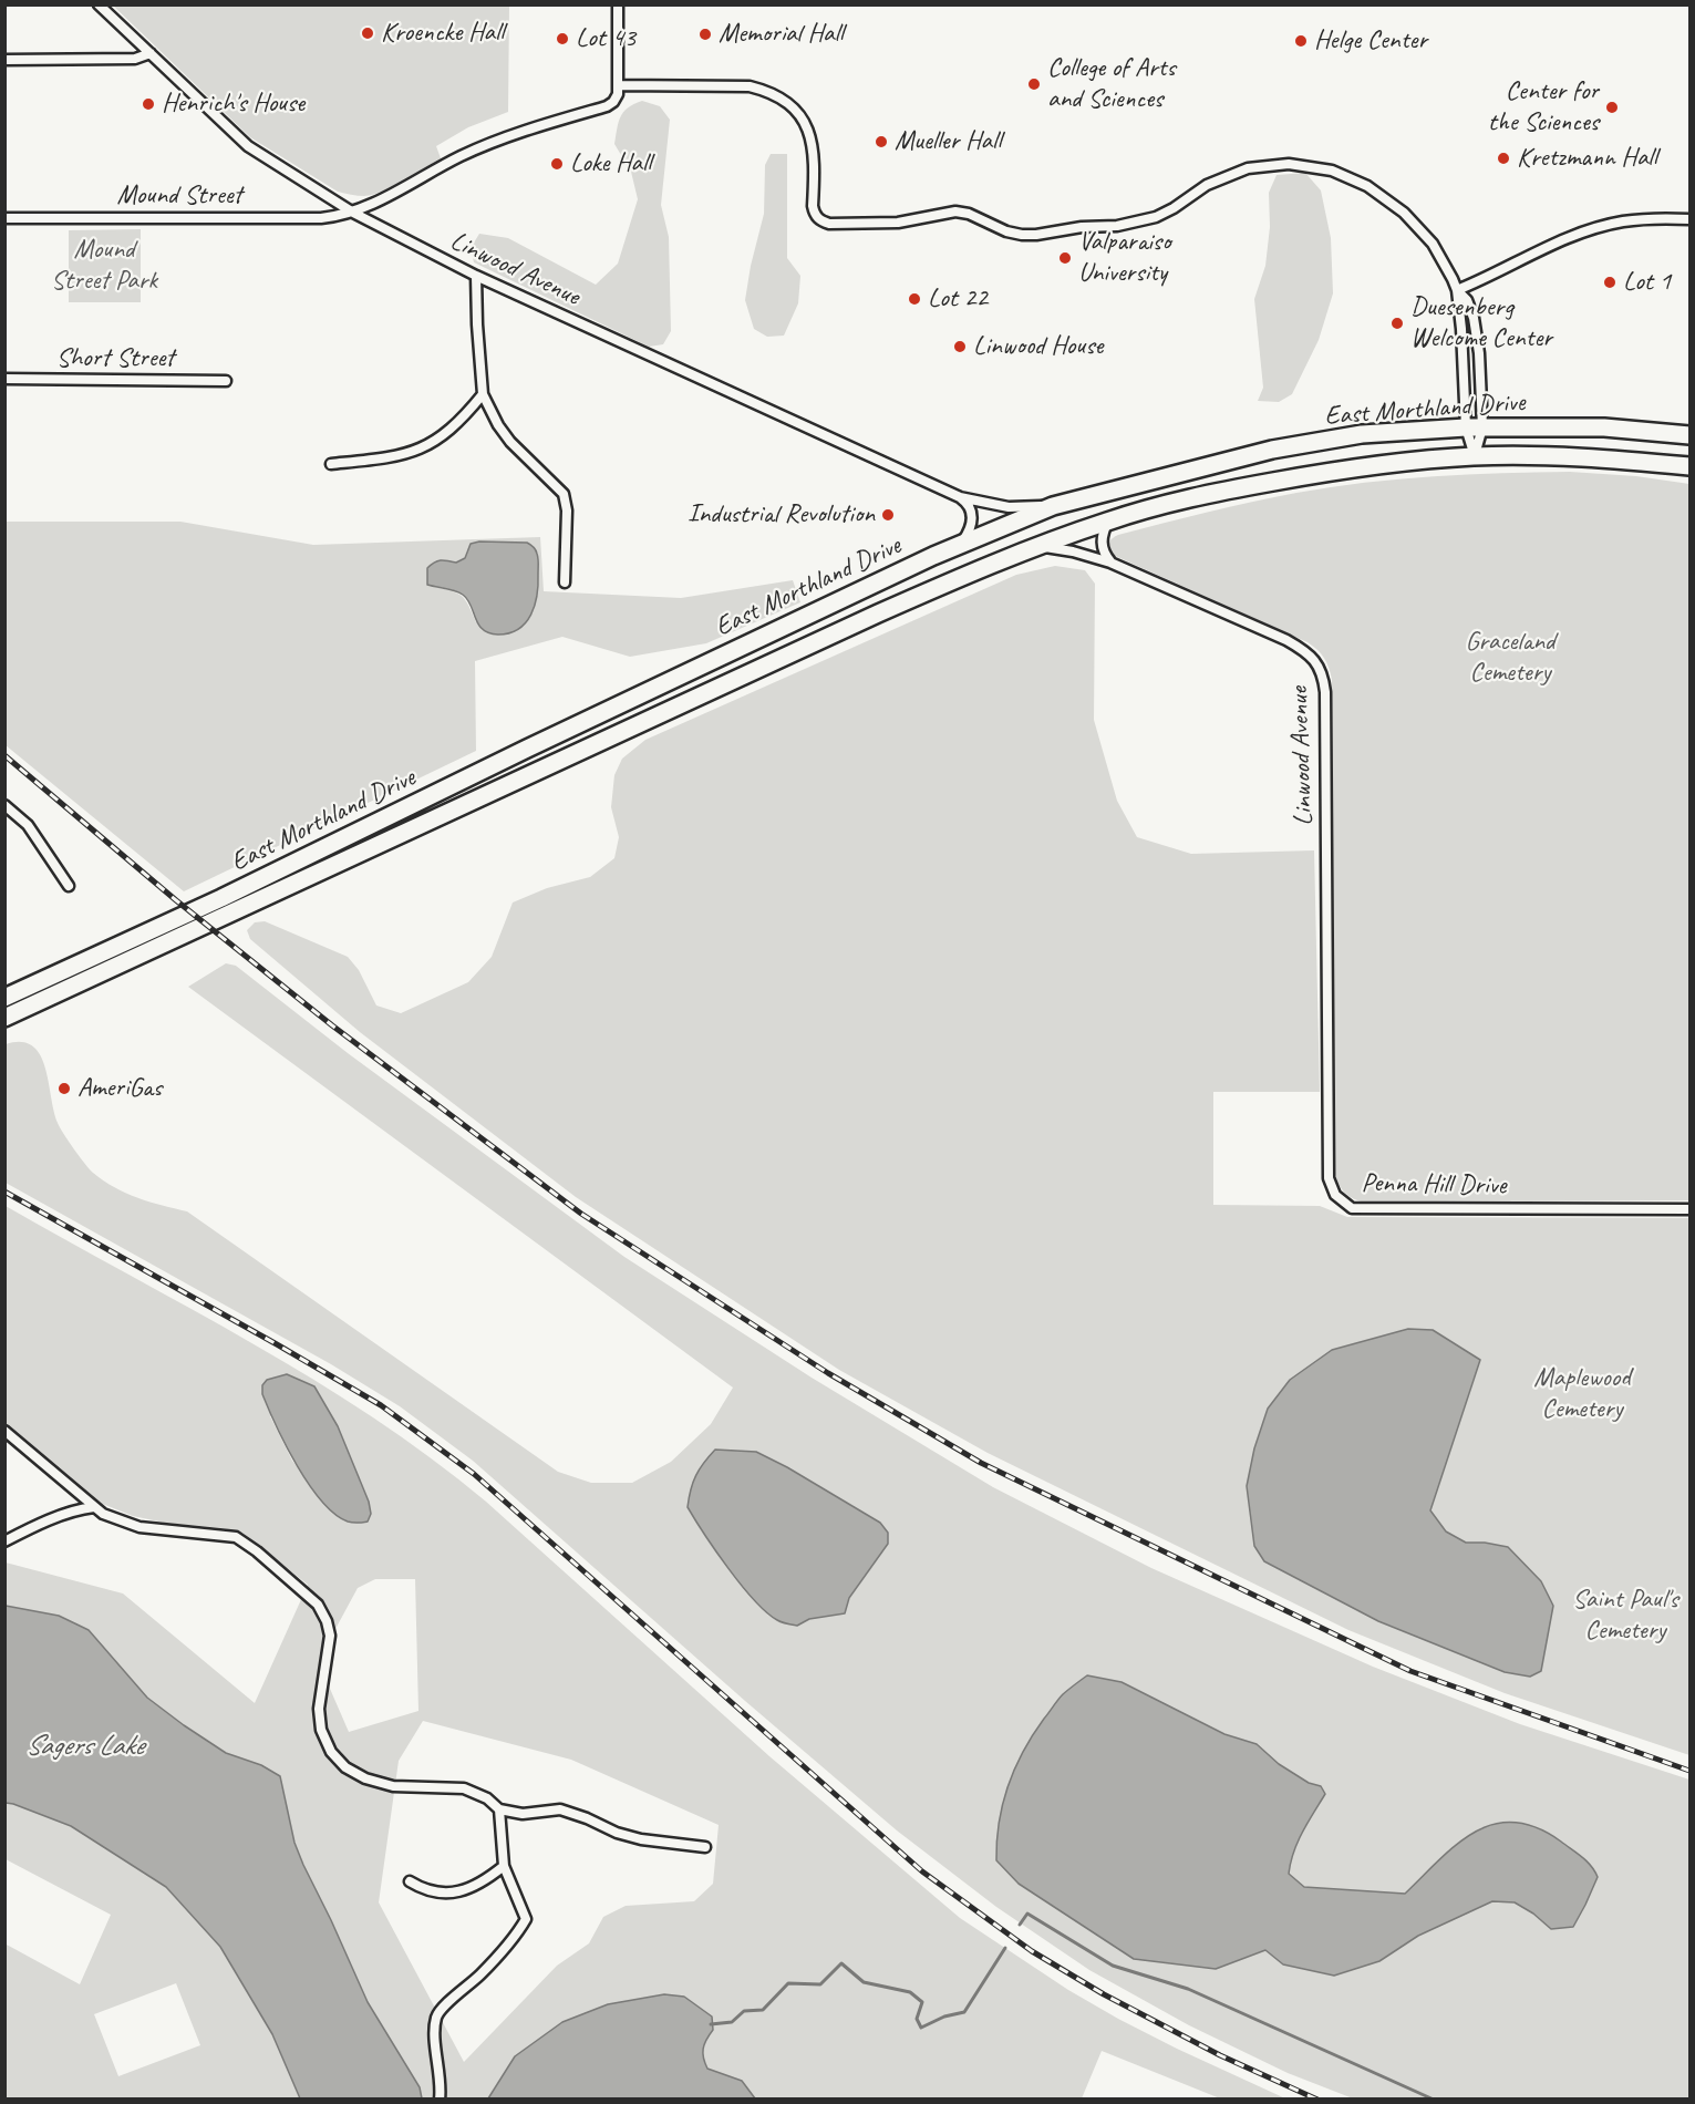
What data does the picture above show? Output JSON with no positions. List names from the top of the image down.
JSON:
{
  "streets": {
    "highway": ["East Morthland Drive"],
    "street": [
      "Mound Street",
      "Linwood Avenue",
      "Short Street",
      "Penna Hill Drive"
    ]
  },
  "crossings": [
    ["Mound Street", "Linwood Avenue"],
    ["Linwood Avenue", "East Morthland Drive"],
    ["Linwood Avenue", "Penna Hill Drive"]
  ],
  "water": ["Sagers Lake"],
  "parks": [
    "Mound Street Park",
    "Graceland Cemetery",
    "Maplewood Cemetery",
    "Saint Paul's Cemetery"
  ],
  "places": [
    "Kroencke Hall",
    "Memorial Hall",
    "Lot 43",
    "Helge Center",
    "College of Arts and Sciences",
    "Henrich's House",
    "Center for the Sciences",
    "Mueller Hall",
    "Kretzmann Hall",
    "Loke Hall",
    "Valparaiso University",
    "Lot 1",
    "Lot 22",
    "Duesenberg Welcome Center",
    "Linwood House",
    "Industrial Revolution",
    "AmeriGas"
  ]
}
